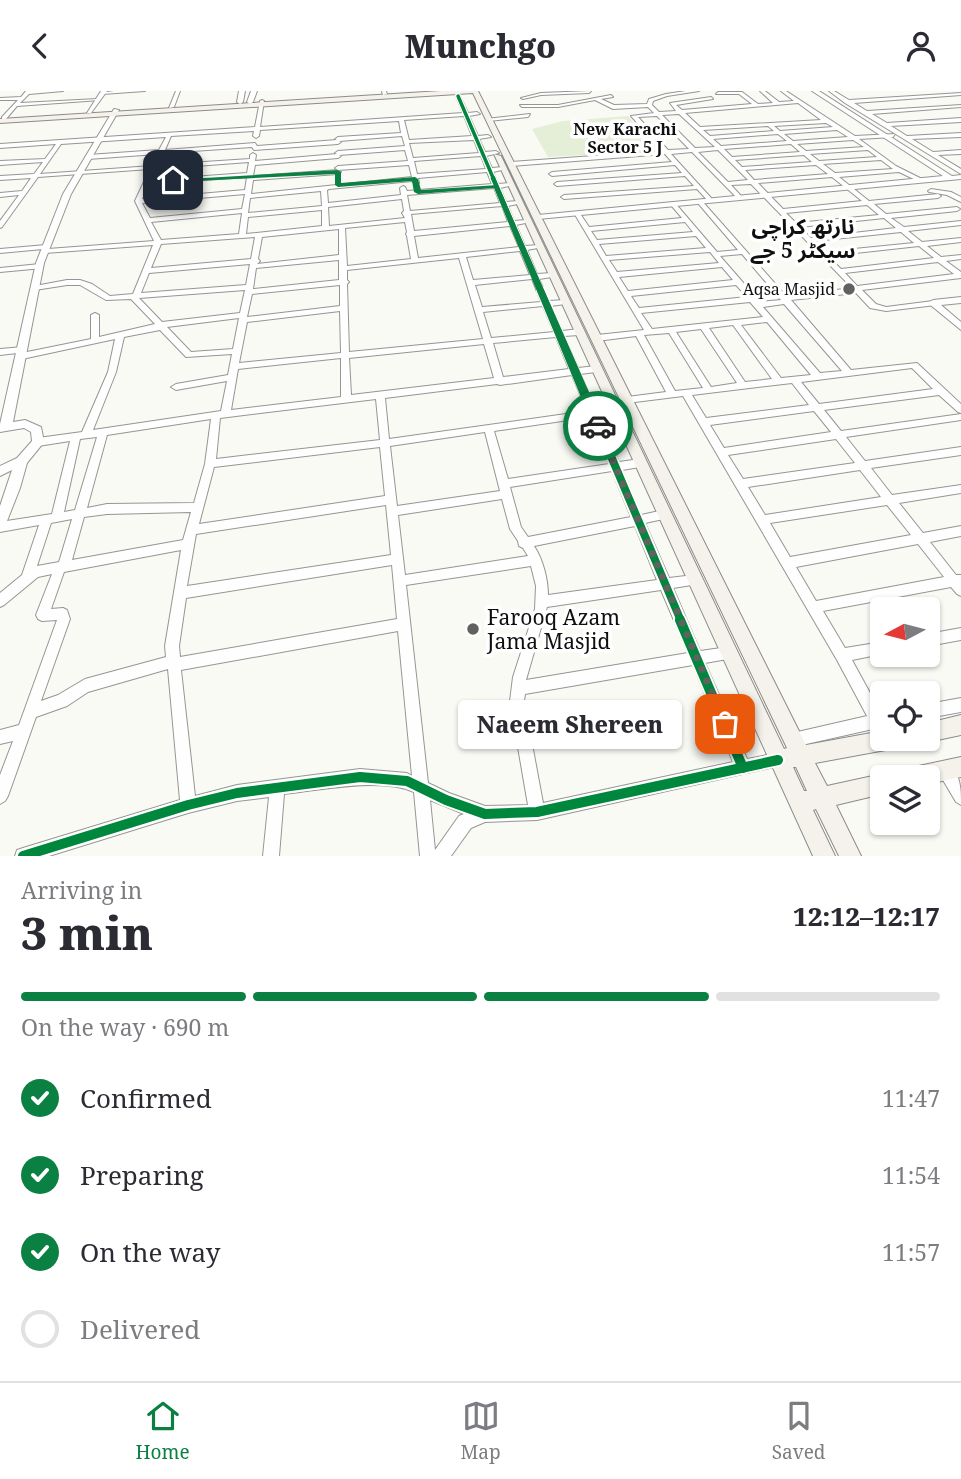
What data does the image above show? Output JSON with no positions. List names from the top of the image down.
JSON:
{
  "districts": ["New Karachi Sector 5 J", "نارتھ کراچی سیکٹر 5 جے"],
  "places": ["Aqsa Masjid", "Farooq Azam Jama Masjid", "Naeem Shereen"],
  "north": "left",
  "page": {
    "header": "Munchgo",
    "bubble": "Naeem Shereen",
    "heading": ["3 min", "Arriving in", "12:12–12:17"],
    "bar": "On the way · 690 m",
    "list": [
      ["Confirmed", "11:47"],
      ["Preparing", "11:54"],
      ["On the way", "11:57"],
      "Delivered"
    ],
    "tabs": ["Home", "Map", "Saved"]
  }
}
